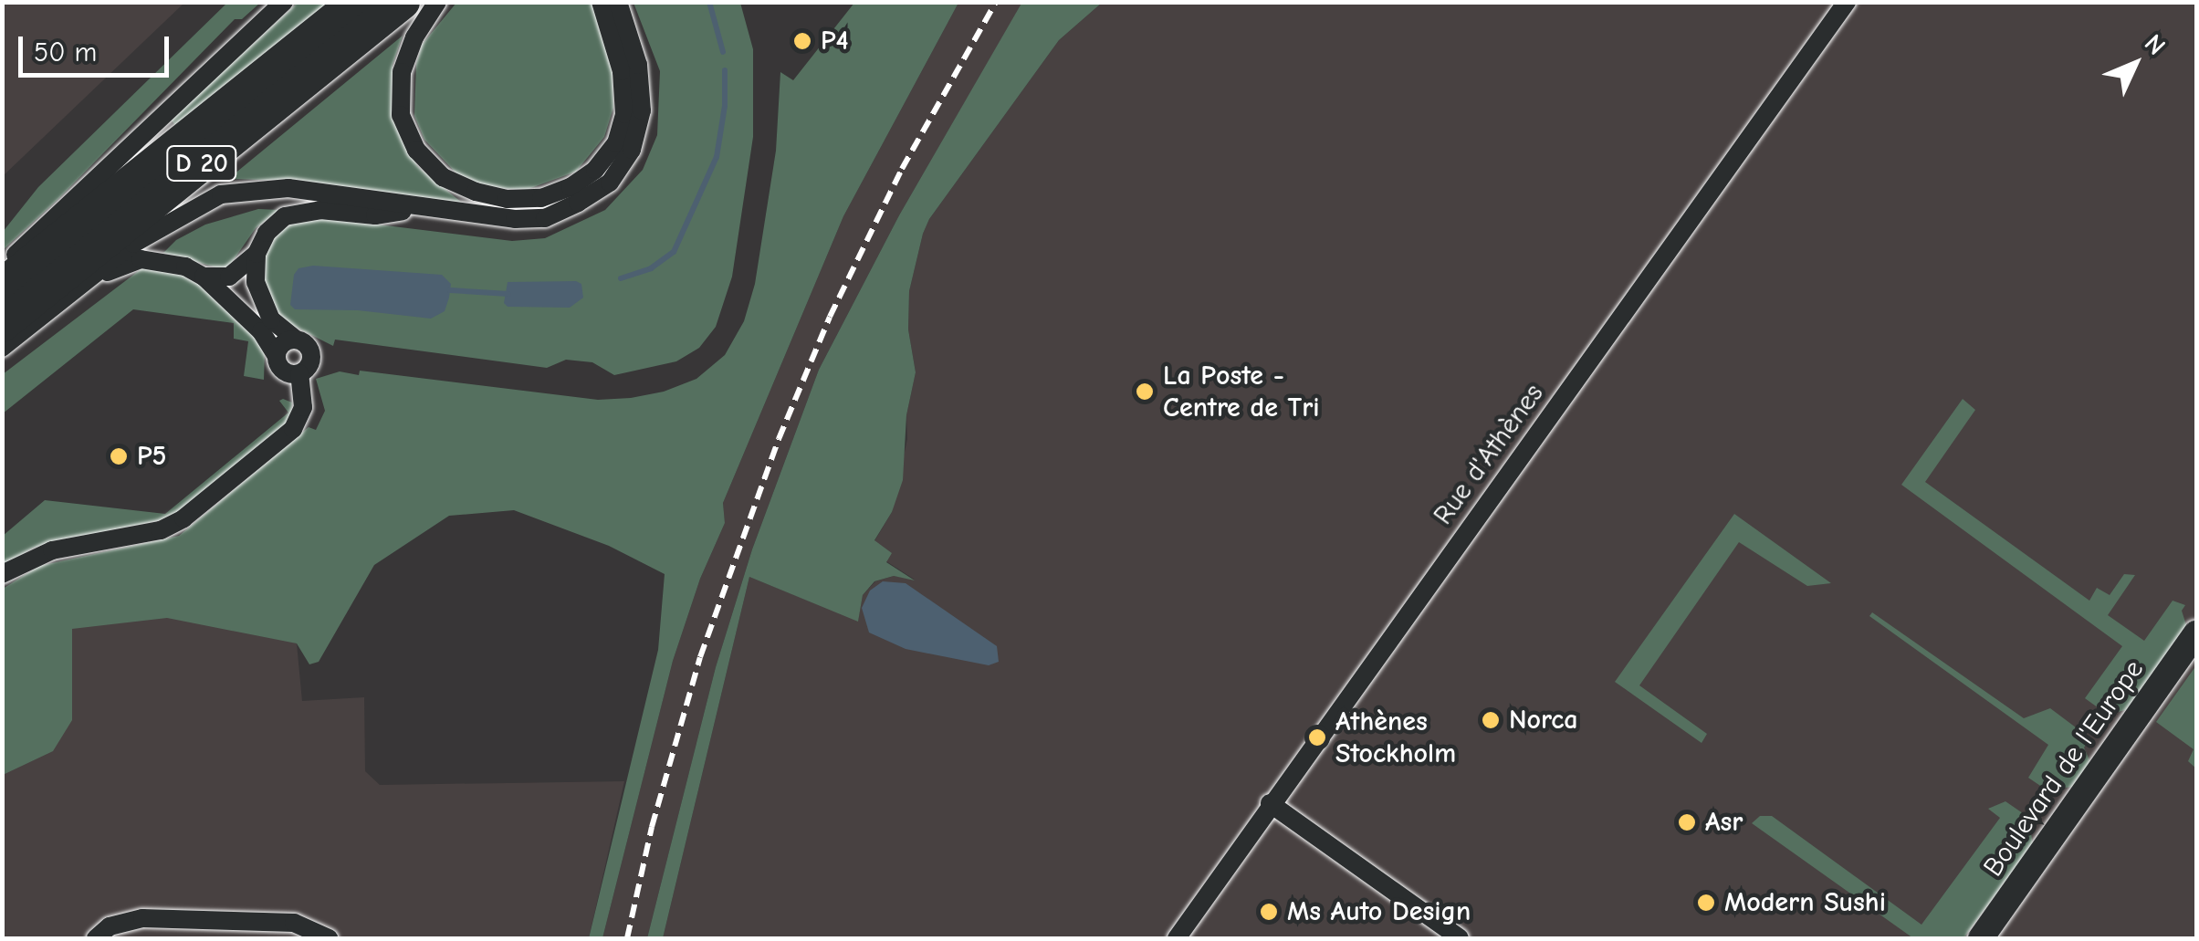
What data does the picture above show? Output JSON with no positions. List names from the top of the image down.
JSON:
{
  "streets": {
    "highway": ["D 20"],
    "street": ["Rue d'Athènes", "Boulevard de l'Europe"]
  },
  "places": [
    "P4",
    "La Poste - Centre de Tri",
    "P5",
    "Norca",
    "Athènes Stockholm",
    "Asr",
    "Modern Sushi",
    "Ms Auto Design"
  ],
  "scale_bar": "50 m",
  "north": "top right"
}
